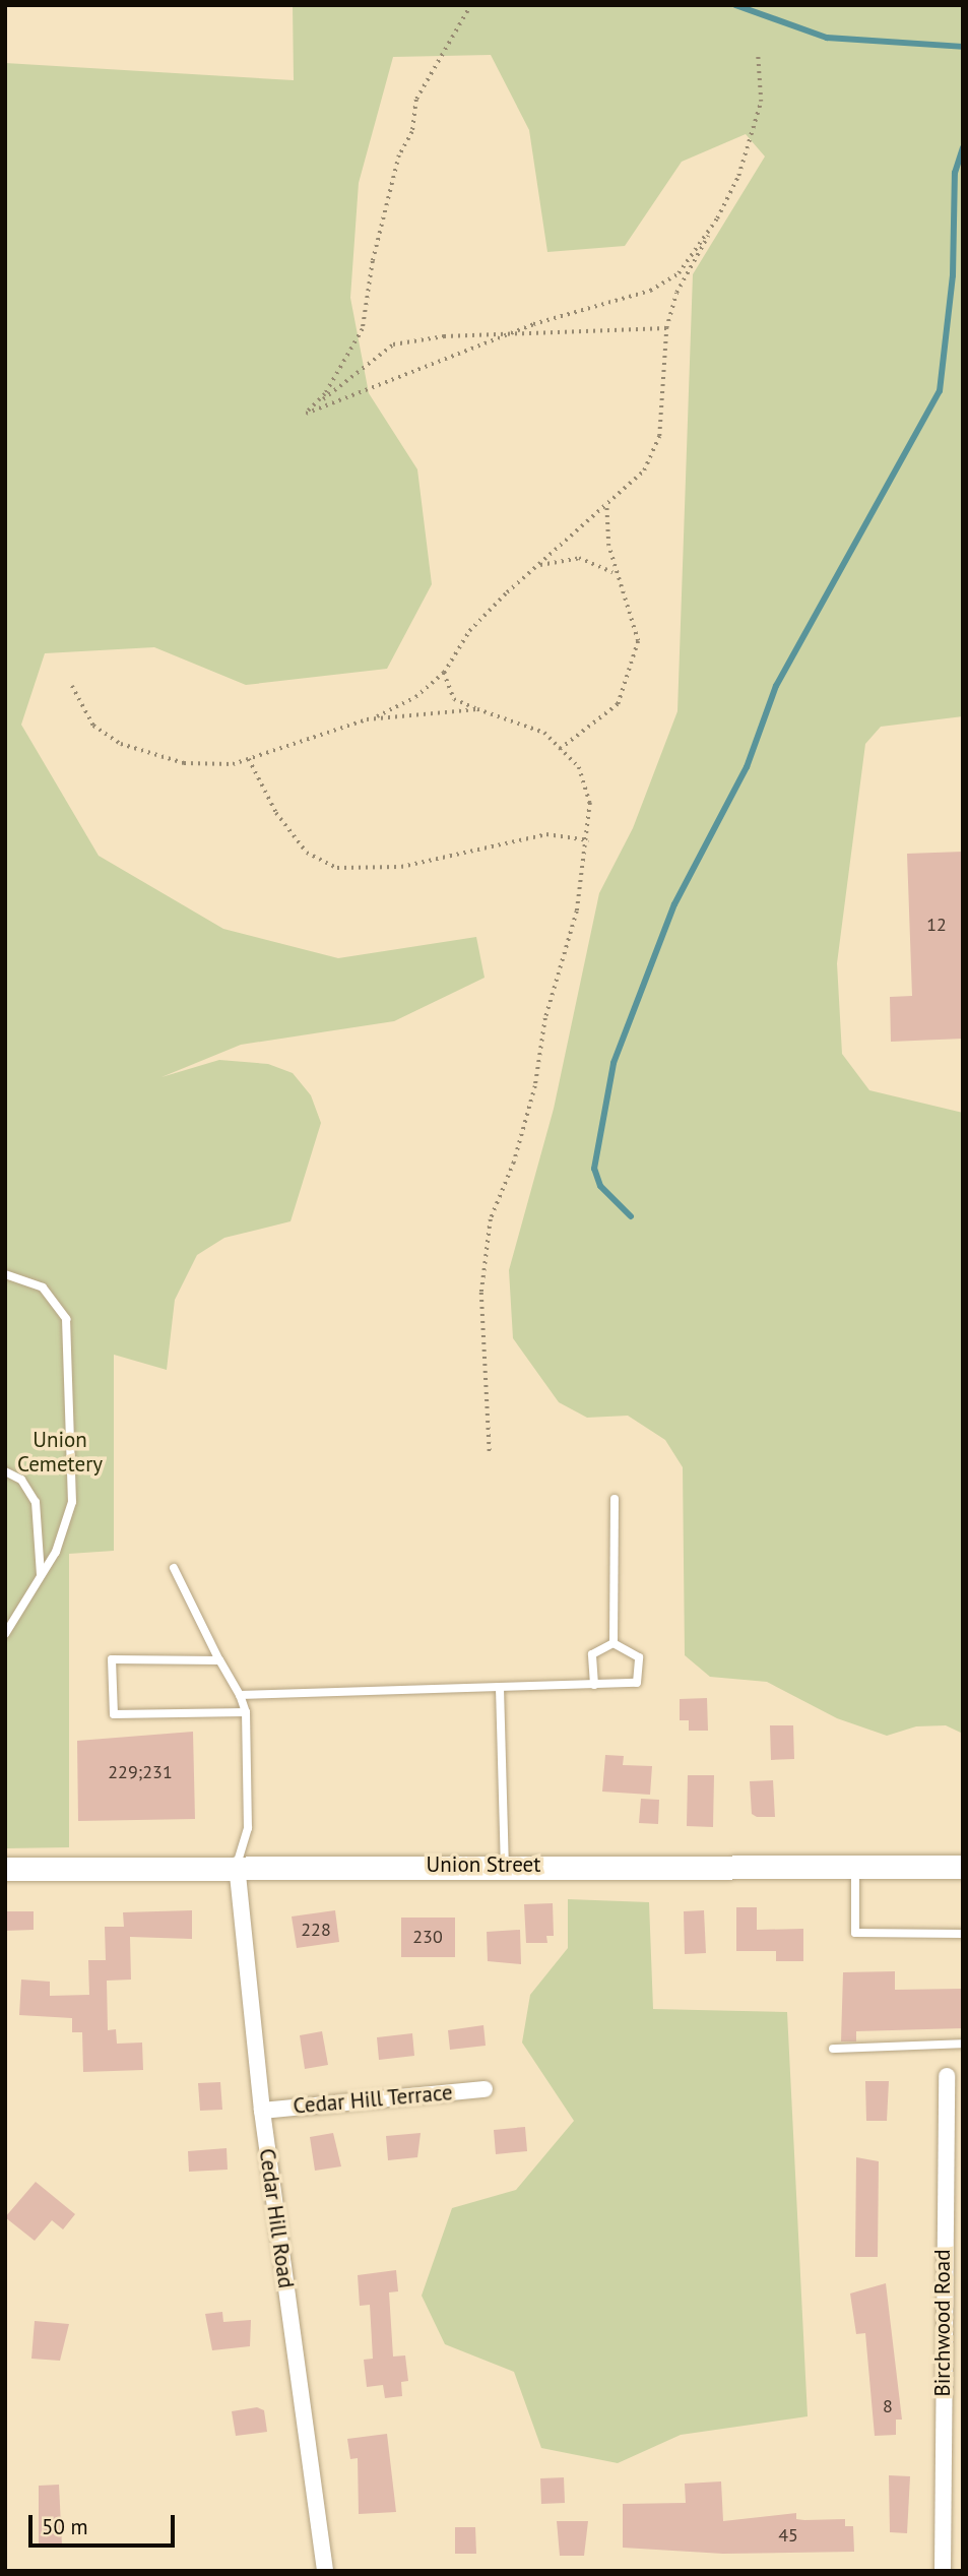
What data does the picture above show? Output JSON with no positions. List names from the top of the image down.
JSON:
{
  "streets": {
    "main road": ["Union Street"],
    "street": ["Cedar Hill Terrace", "Cedar Hill Road", "Birchwood Road"]
  },
  "crossings": [
    ["Union Street", "Cedar Hill Road"],
    ["Cedar Hill Terrace", "Cedar Hill Road"]
  ],
  "parks": ["Union Cemetery"],
  "house_numbers": [
    "12",
    "229;231",
    "228",
    "230",
    "8",
    "45"
  ],
  "scale_bar": "50 m"
}
